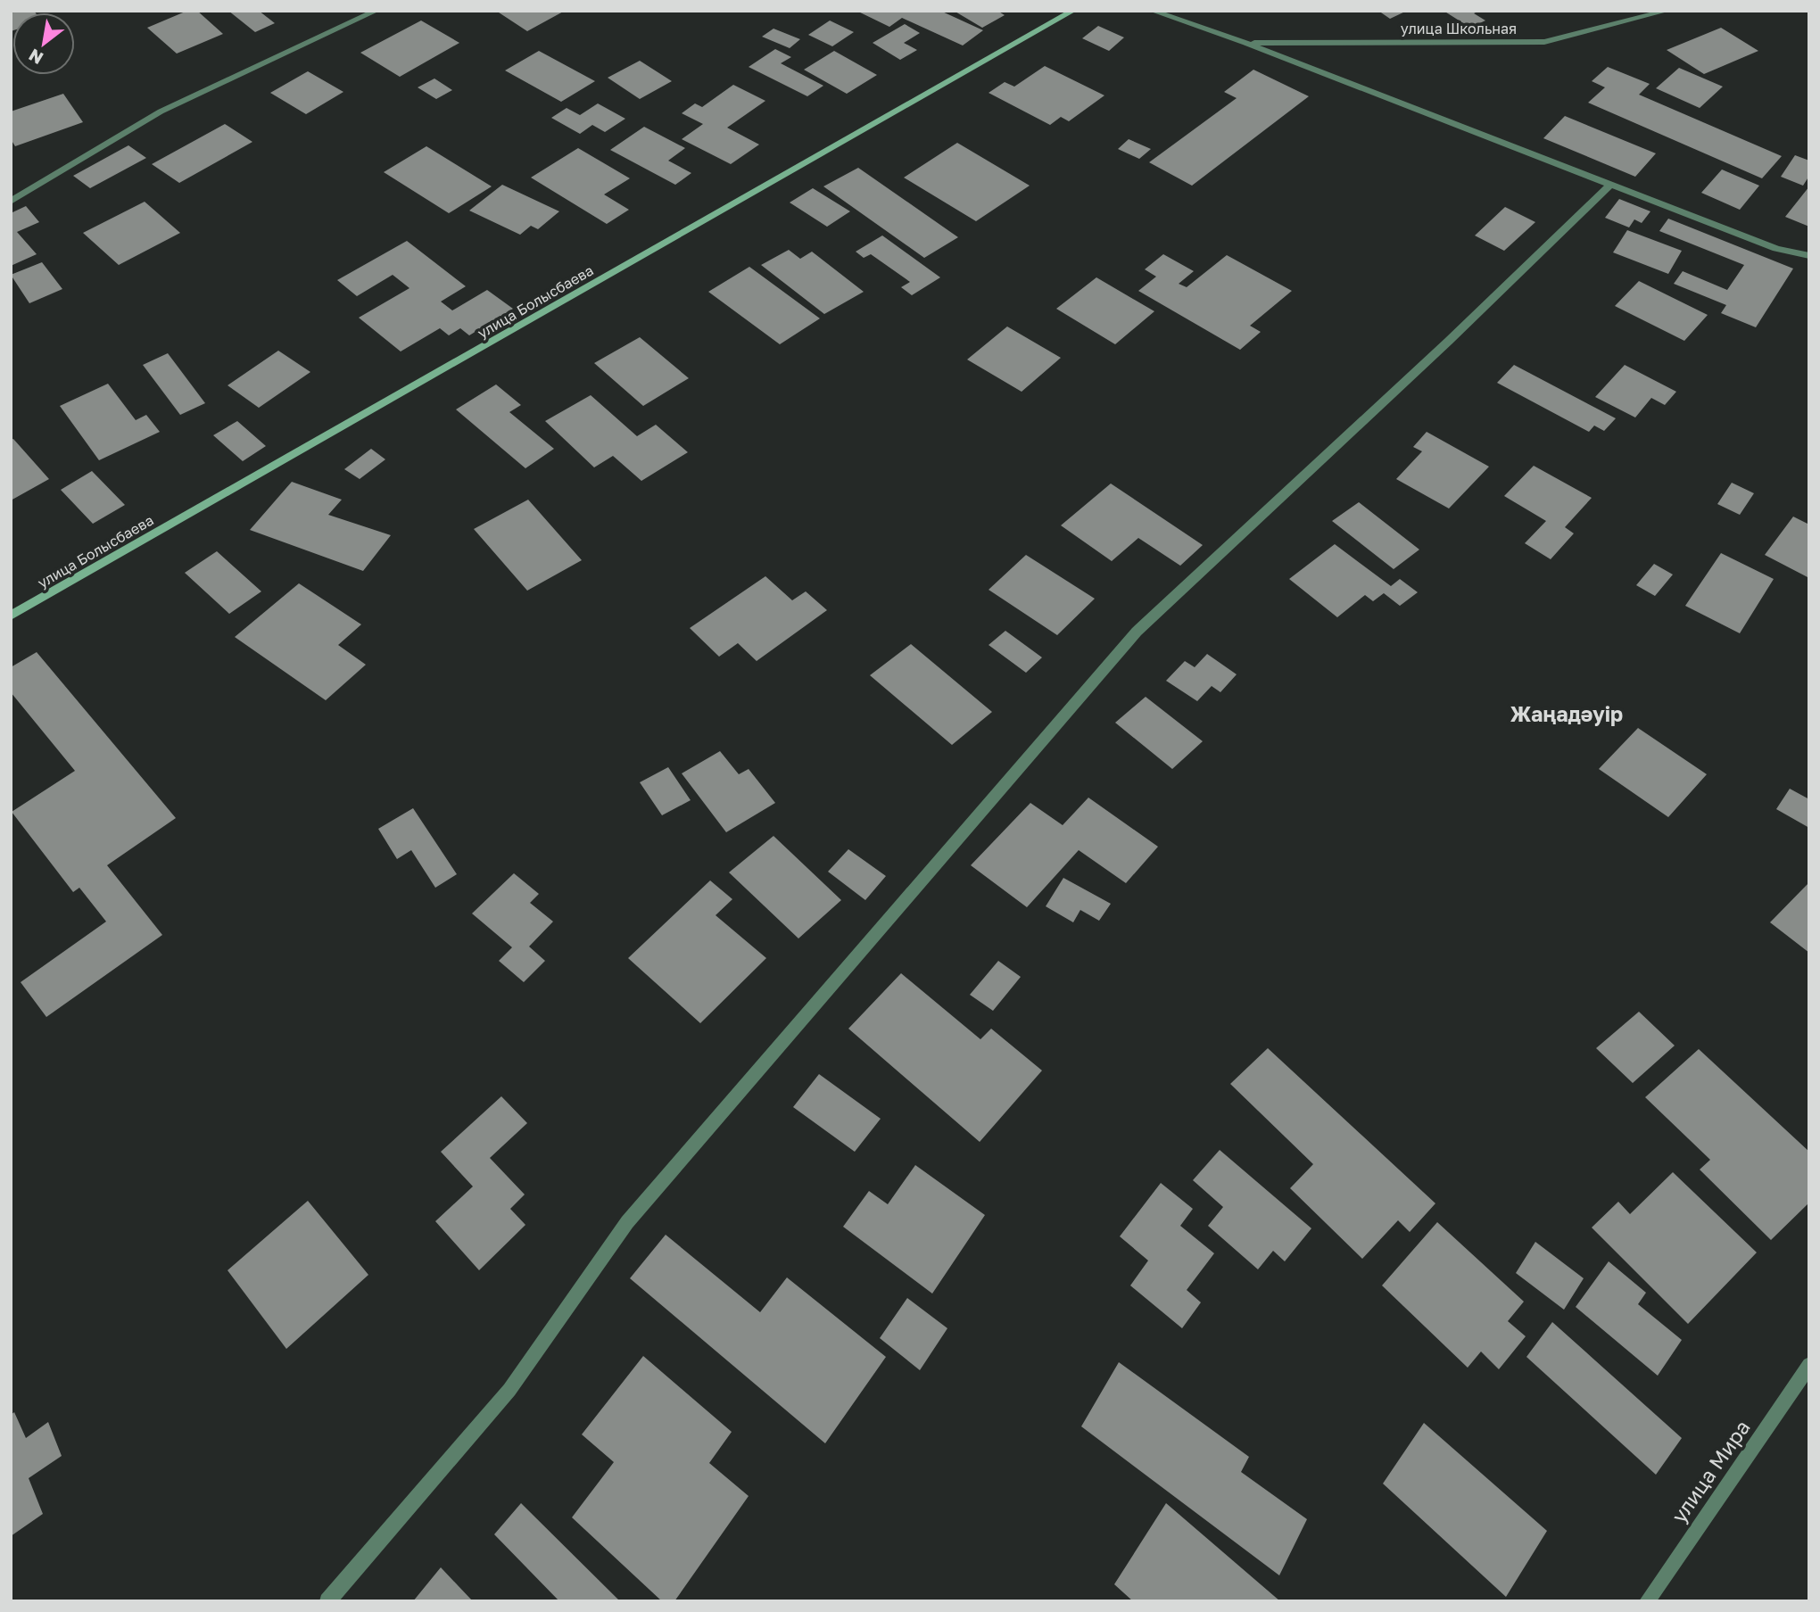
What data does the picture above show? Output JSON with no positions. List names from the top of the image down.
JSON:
{
  "streets": {
    "street": ["улица Школьная", "улица Болысбаева", "улица Мира"]
  },
  "districts": ["Жаңадәуір"],
  "north": "bottom left"
}
